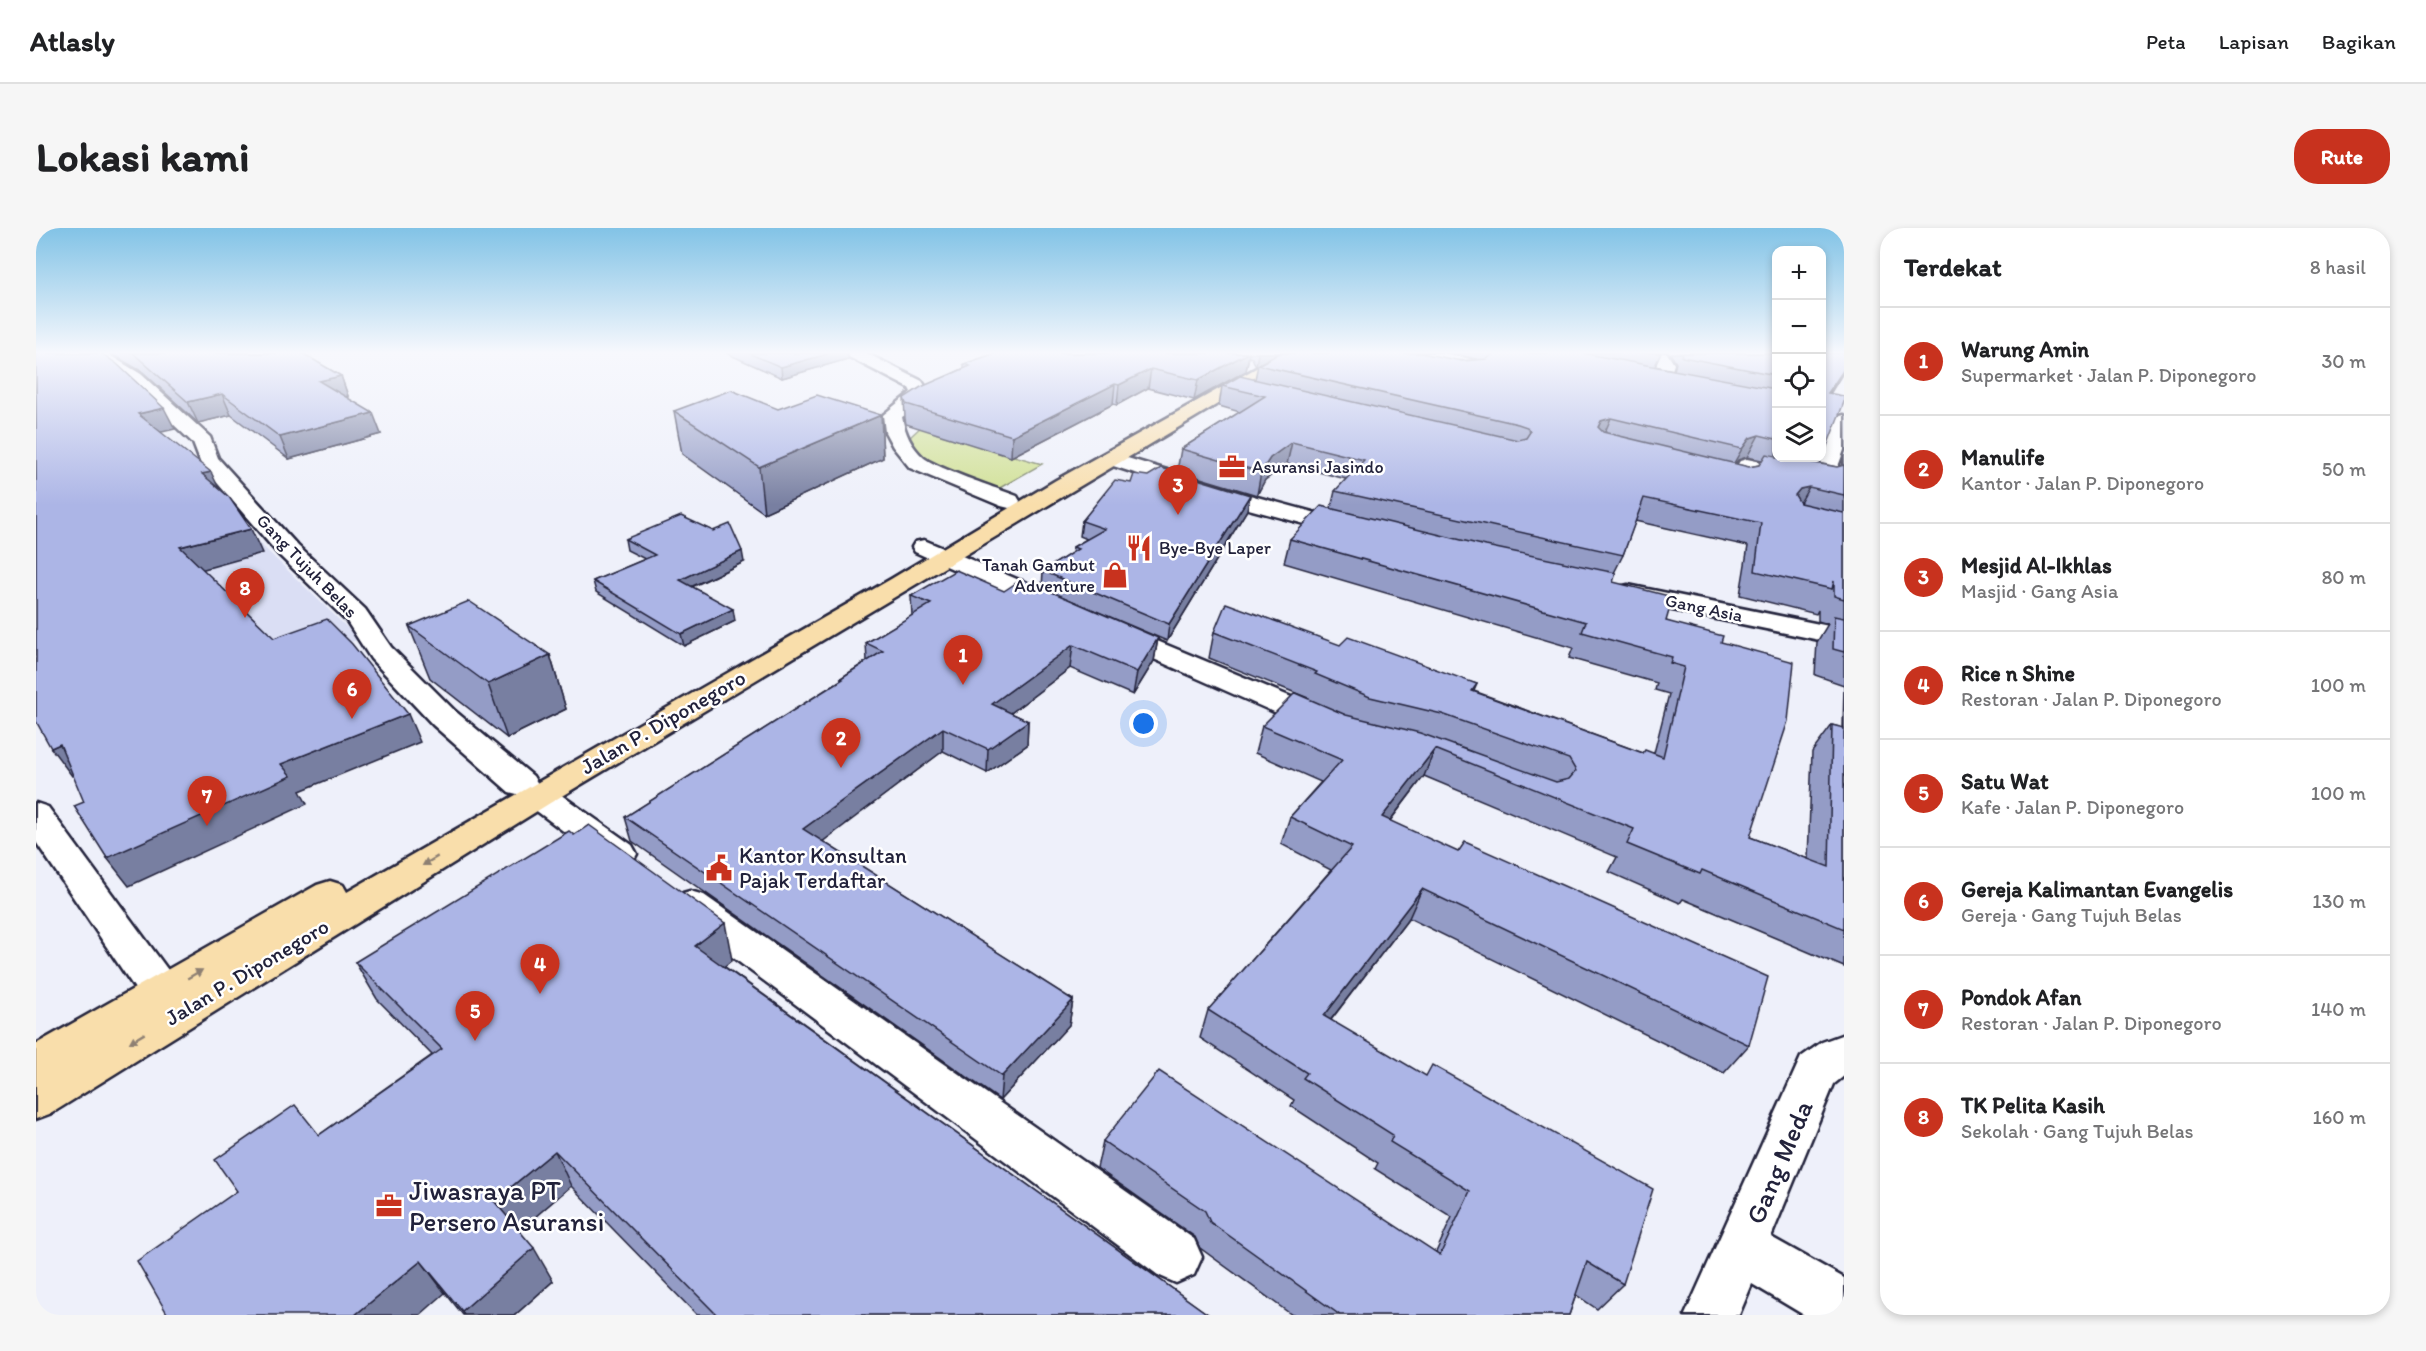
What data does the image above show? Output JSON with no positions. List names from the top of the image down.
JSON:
{
  "streets": {
    "main road": ["Jalan P. Diponegoro"],
    "street": ["Gang Tujuh Belas", "Gang Asia", "Gang Meda"]
  },
  "crossings": [
    ["Gang Tujuh Belas", "Jalan P. Diponegoro"]
  ],
  "places": {
    "office": ["Asuransi Jasindo", "Jiwasraya PT Persero Asuransi"],
    "restaurant": ["Bye-Bye Laper"],
    "shop": ["Tanah Gambut Adventure"],
    "public building": ["Kantor Konsultan Pajak Terdaftar"]
  },
  "page": {
    "header": "Atlasly",
    "nav": ["Peta", "Lapisan", "Bagikan"],
    "buttons": "Rute",
    "title": "Lokasi kami",
    "heading": ["Terdekat", "8 hasil"],
    "map_buttons": ["+", "−"],
    "list": [
      {
        "mark": "1",
        "name": "Warung Amin",
        "note": "Supermarket · Jalan P. Diponegoro",
        "value": "30 m"
      },
      {
        "mark": "2",
        "name": "Manulife",
        "note": "Kantor · Jalan P. Diponegoro",
        "value": "50 m"
      },
      {
        "mark": "3",
        "name": "Mesjid Al-Ikhlas",
        "note": "Masjid · Gang Asia",
        "value": "80 m"
      },
      {
        "mark": "4",
        "name": "Rice n Shine",
        "note": "Restoran · Jalan P. Diponegoro",
        "value": "100 m"
      },
      {
        "mark": "5",
        "name": "Satu Wat",
        "note": "Kafe · Jalan P. Diponegoro",
        "value": "100 m"
      },
      {
        "mark": "6",
        "name": "Gereja Kalimantan Evangelis",
        "note": "Gereja · Gang Tujuh Belas",
        "value": "130 m"
      },
      {
        "mark": "7",
        "name": "Pondok Afan",
        "note": "Restoran · Jalan P. Diponegoro",
        "value": "140 m"
      },
      {
        "mark": "8",
        "name": "TK Pelita Kasih",
        "note": "Sekolah · Gang Tujuh Belas",
        "value": "160 m"
      }
    ],
    "pins": [
      "3",
      "8",
      "1",
      "6",
      "2",
      "7",
      "4",
      "5"
    ]
  }
}
